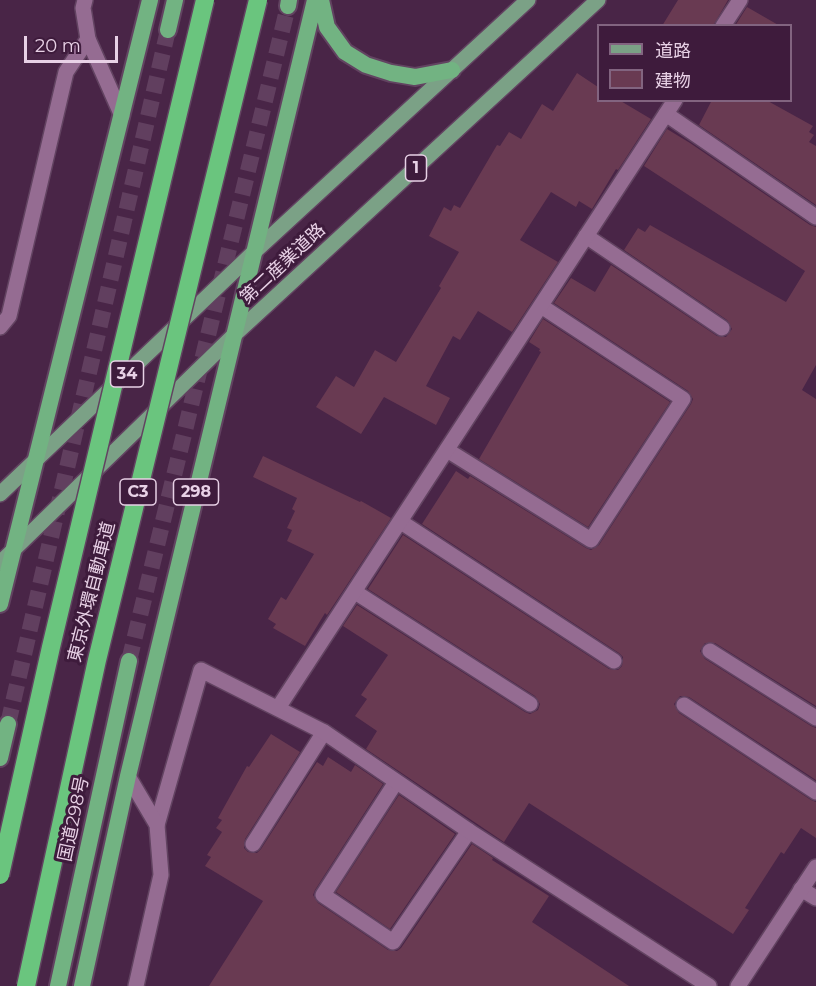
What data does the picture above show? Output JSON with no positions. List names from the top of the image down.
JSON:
{
  "streets": {
    "highway": [
      "C3",
      "298",
      "東京外環自動車道",
      "国道298号"
    ],
    "main road": ["1", "第二産業道路", "34"]
  },
  "crossings": [
    ["第二産業道路", "298"]
  ],
  "legend": ["道路", "建物"],
  "scale_bar": "20 m"
}
